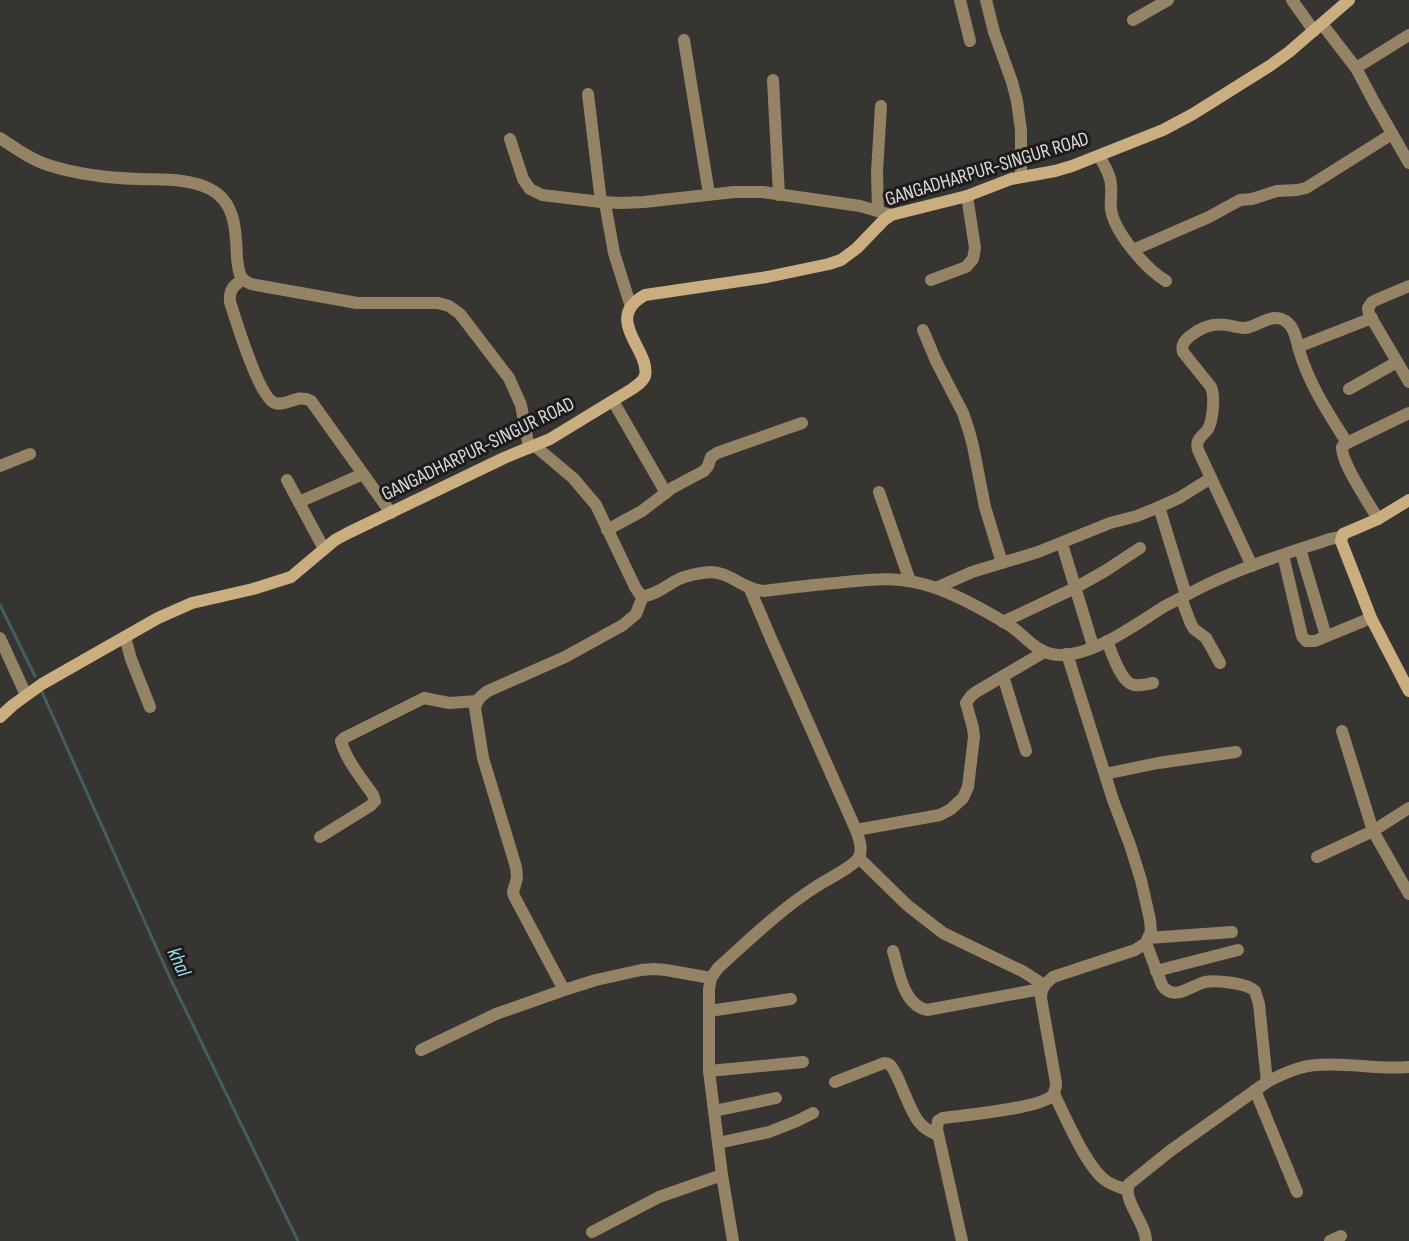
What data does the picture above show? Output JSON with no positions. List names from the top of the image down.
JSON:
{
  "streets": {
    "street": ["GANGADHARPUR-SINGUR ROAD"]
  },
  "water": ["khal"]
}
